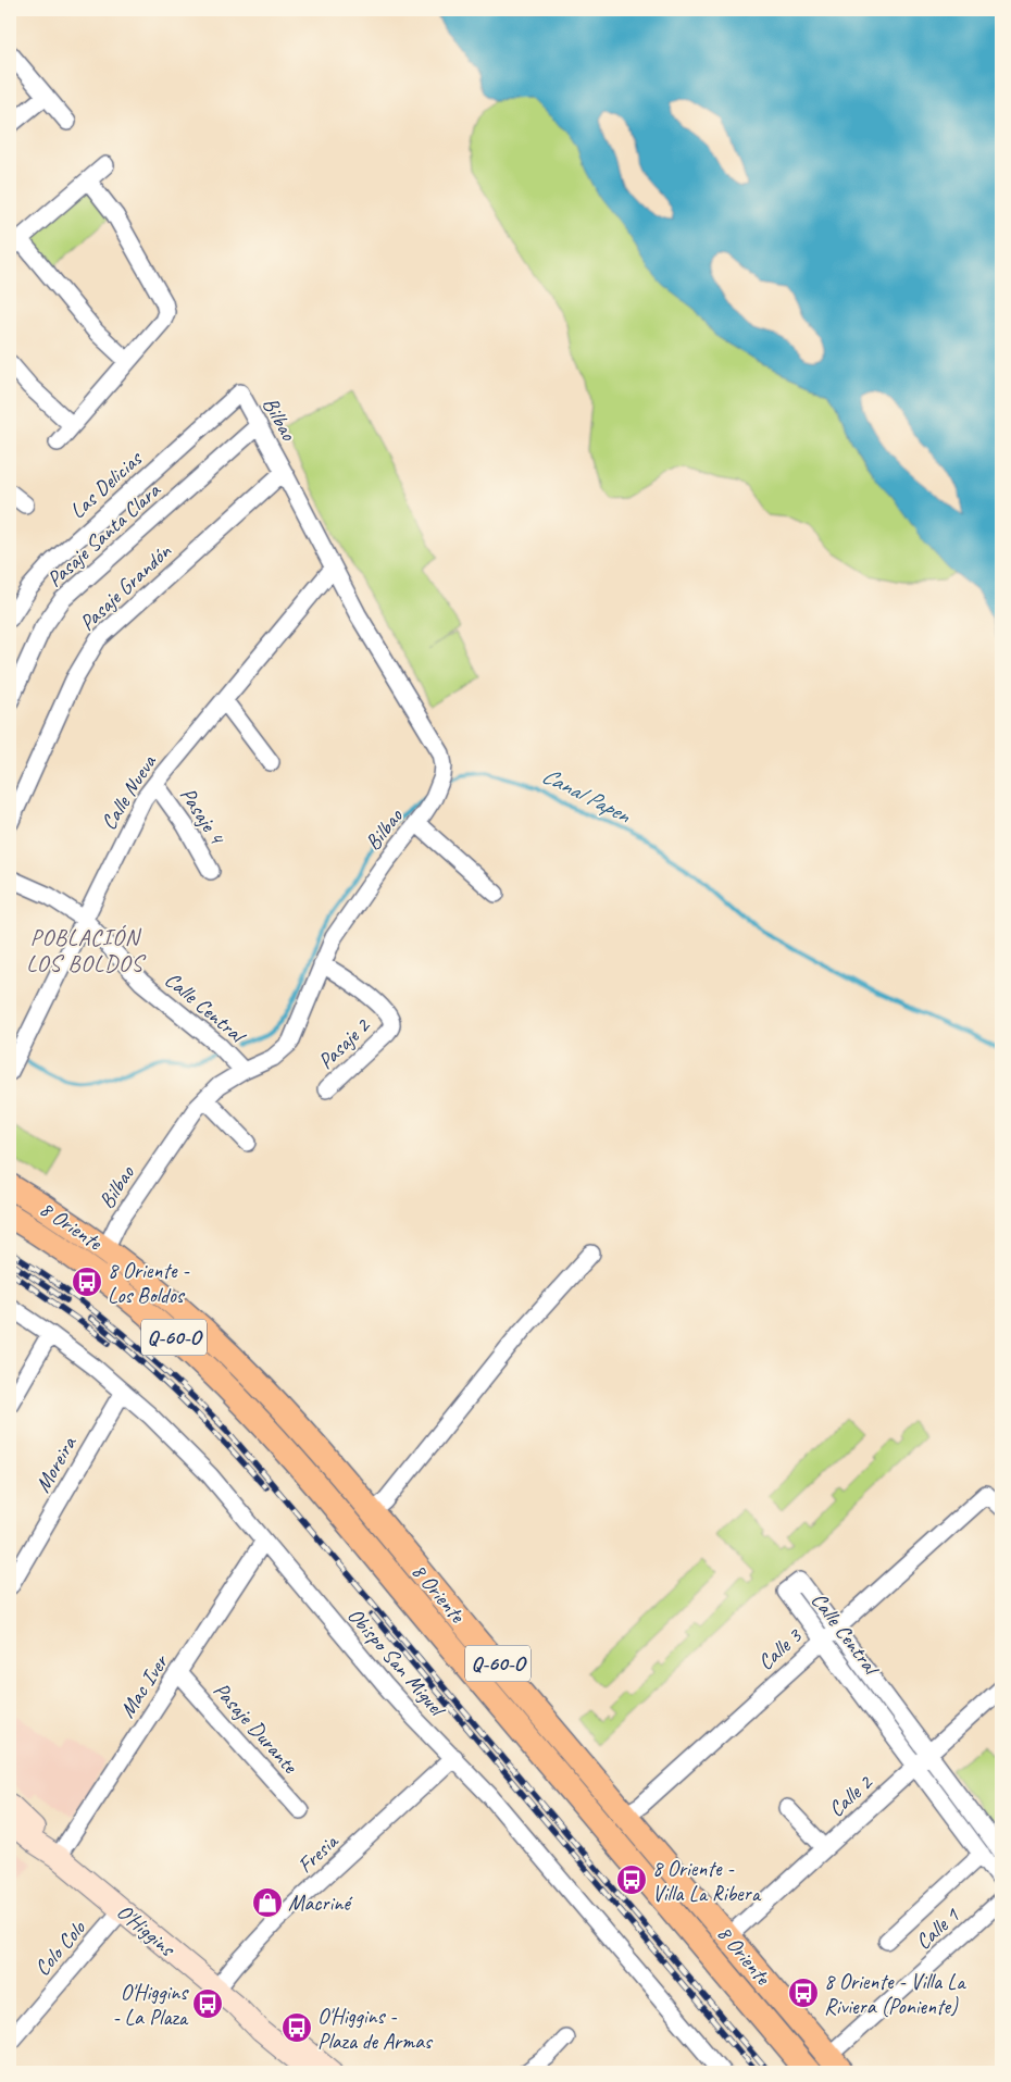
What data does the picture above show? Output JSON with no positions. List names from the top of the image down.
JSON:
{
  "streets": {
    "main road": ["8 Oriente", "Q-60-O", "O'Higgins"],
    "street": [
      "Bilbao",
      "Las Delicias",
      "Pasaje Santa Clara",
      "Pasaje Grandón",
      "Calle Nueva",
      "Pasaje 4",
      "Calle Central",
      "Pasaje 2",
      "Moreira",
      "Calle 3",
      "Obispo San Miguel",
      "Mac Iver",
      "Pasaje Durante",
      "Calle 2",
      "Fresia",
      "Calle 1",
      "Colo Colo"
    ]
  },
  "crossings": [
    ["Bilbao", "Las Delicias"],
    ["Bilbao", "Pasaje Santa Clara"],
    ["Bilbao", "Pasaje Grandón"],
    ["Bilbao", "Calle Nueva"],
    ["Bilbao", "Calle Central"],
    ["Bilbao", "Pasaje 2"],
    ["Bilbao", "8 Oriente"],
    ["Calle Nueva", "Pasaje 4"],
    ["Calle Nueva", "Calle Central"],
    ["Calle Central", "Calle 3"],
    ["Calle Central", "Calle 2"],
    ["8 Oriente", "Calle 3"],
    ["8 Oriente", "Calle 2"],
    ["8 Oriente", "Calle 1"],
    ["Moreira", "Obispo San Miguel"],
    ["Obispo San Miguel", "Mac Iver"],
    ["Obispo San Miguel", "Fresia"],
    ["Mac Iver", "Pasaje Durante"],
    ["Mac Iver", "O'Higgins"],
    ["Fresia", "O'Higgins"],
    ["O'Higgins", "Colo Colo"]
  ],
  "districts": ["POBLACIÓN LOS BOLDOS"],
  "water": ["Canal Papen"],
  "places": {
    "bus stop": [
      "8 Oriente - Los Boldos",
      "8 Oriente - Villa La Ribera",
      "8 Oriente - Villa La Riviera (Poniente)",
      "O'Higgins - La Plaza",
      "O'Higgins - Plaza de Armas"
    ],
    "shop": ["Macriné"]
  }
}
